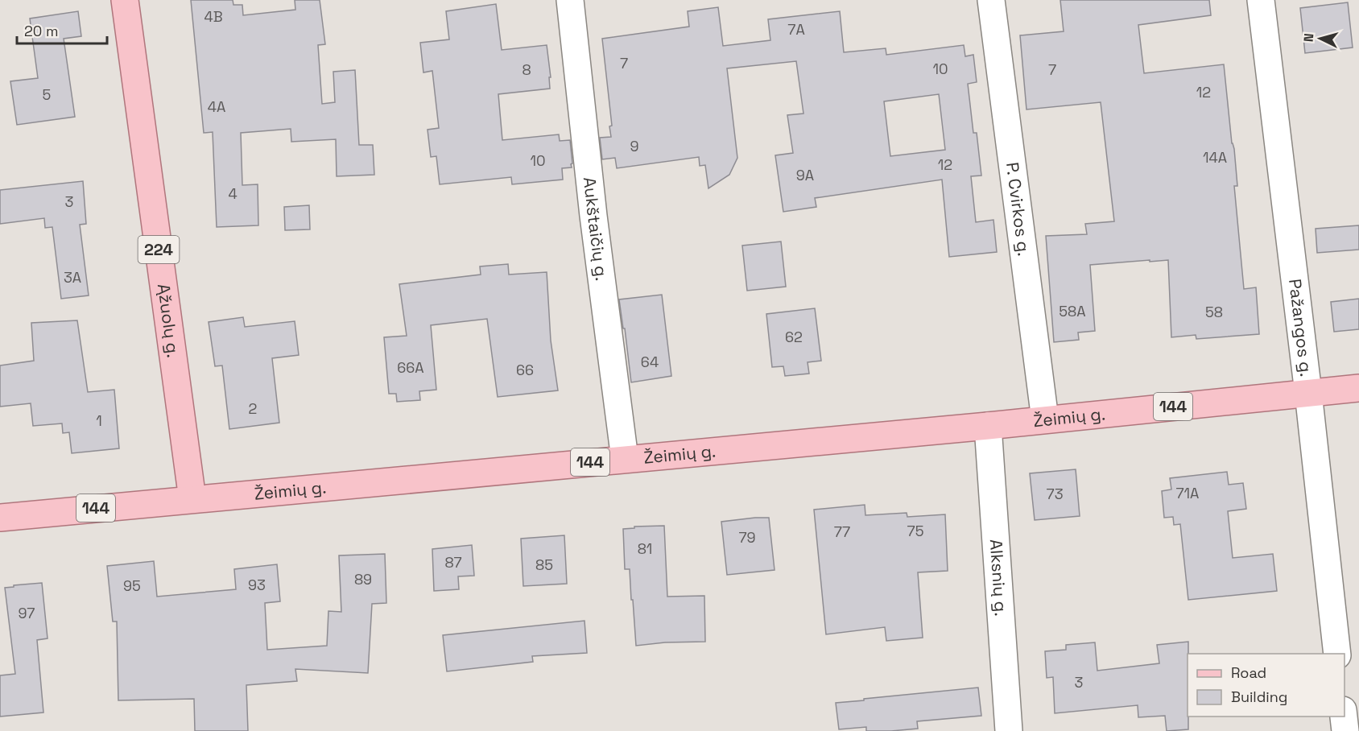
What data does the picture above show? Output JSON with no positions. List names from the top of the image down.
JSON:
{
  "streets": {
    "main road": [
      "224",
      "Ąžuolų g.",
      "144",
      "Žeimių g."
    ],
    "street": [
      "P. Cvirkos g.",
      "Aukštaičių g.",
      "Pažangos g.",
      "Alksnių g."
    ]
  },
  "crossings": [
    ["P. Cvirkos g.", "Žeimių g."],
    ["Aukštaičių g.", "Žeimių g."],
    ["Ąžuolų g.", "Žeimių g."],
    ["Pažangos g.", "Žeimių g."],
    ["Žeimių g.", "Alksnių g."]
  ],
  "house_numbers": [
    "4B",
    "7A",
    "7",
    "10",
    "8",
    "7",
    "12",
    "5",
    "4A",
    "9",
    "14A",
    "10",
    "12",
    "9A",
    "4",
    "3",
    "3A",
    "58A",
    "58",
    "62",
    "64",
    "66A",
    "66",
    "2",
    "1",
    "71A",
    "73",
    "75",
    "77",
    "79",
    "81",
    "87",
    "85",
    "89",
    "93",
    "95",
    "97",
    "3"
  ],
  "legend": ["Road", "Building"],
  "scale_bar": "20 m",
  "north": "left"
}
